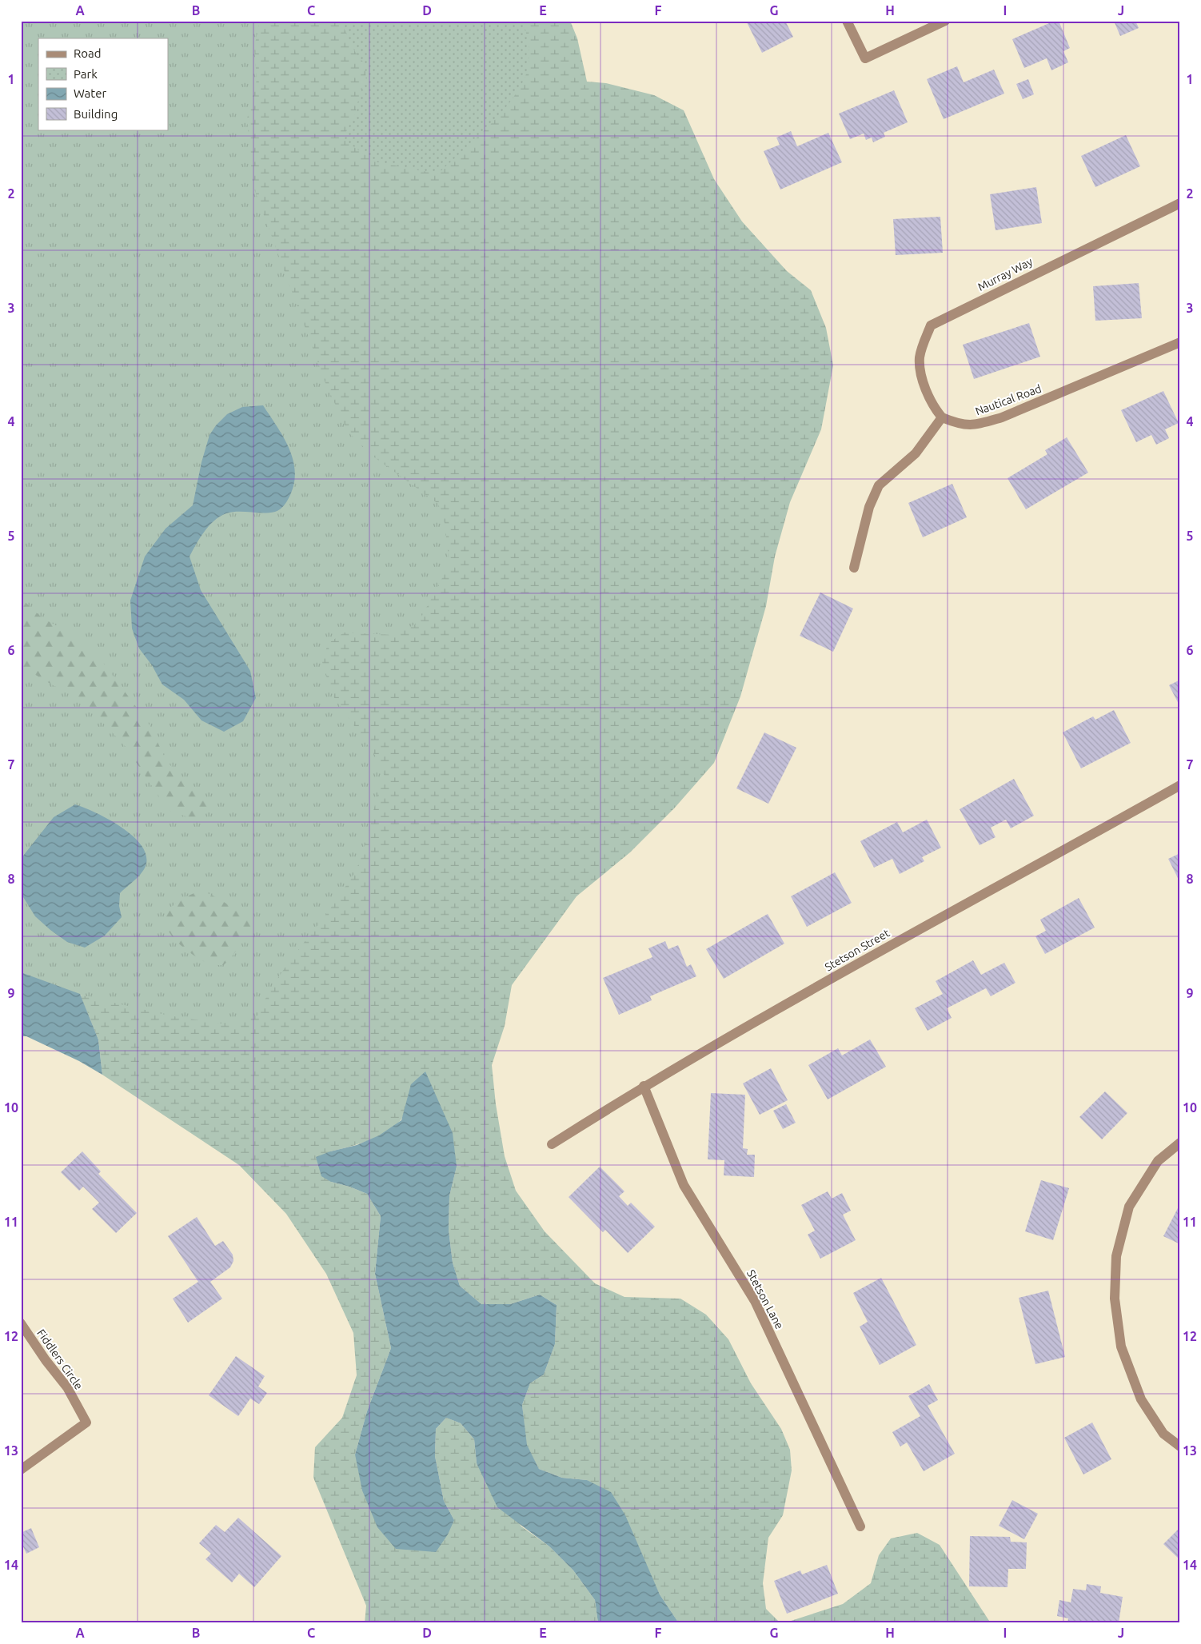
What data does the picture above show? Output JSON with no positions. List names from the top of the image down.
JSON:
{
  "streets": {
    "street": [
      "Murray Way",
      "Nautical Road",
      "Stetson Street",
      "Stetson Lane",
      "Fiddlers Circle"
    ]
  },
  "crossings": [
    ["Murray Way", "Nautical Road"],
    ["Stetson Street", "Stetson Lane"]
  ],
  "legend": [
    "Road",
    "Park",
    "Water",
    "Building"
  ],
  "grid": {
    "columns": [
      "A",
      "B",
      "C",
      "D",
      "E",
      "F",
      "G",
      "H",
      "I",
      "J"
    ],
    "rows": [
      "1",
      "2",
      "3",
      "4",
      "5",
      "6",
      "7",
      "8",
      "9",
      "10",
      "11",
      "12",
      "13",
      "14"
    ]
  }
}
